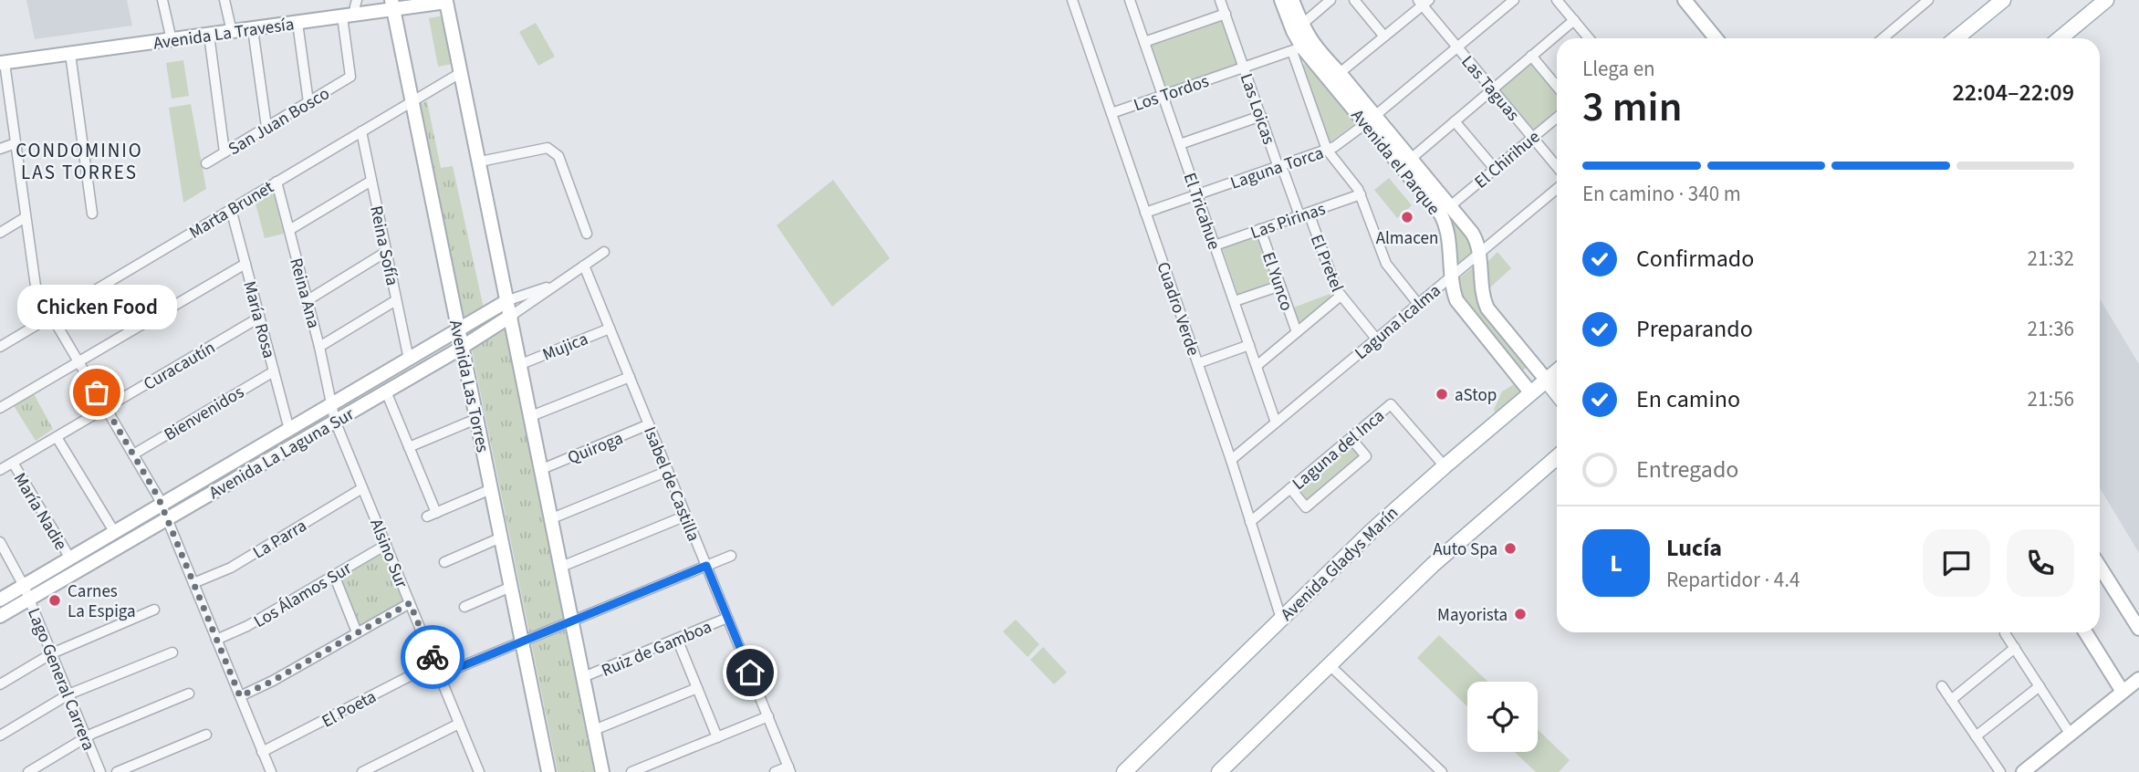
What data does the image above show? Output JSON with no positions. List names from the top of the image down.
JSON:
{
  "streets": {
    "main road": ["Avenida Gladys Marín"],
    "street": [
      "Avenida La Travesía",
      "Las Taguas",
      "Los Tordos",
      "Las Loicas",
      "San Juan Bosco",
      "El Chirihue",
      "Avenida el Parque",
      "Laguna Torca",
      "Marta Brunet",
      "El Tricahue",
      "Las Pirinas",
      "Reina Sofía",
      "El Pretel",
      "El Yunco",
      "Reina Ana",
      "Cuadro Verde",
      "María Rosa",
      "Laguna Icalma",
      "Mujica",
      "Curacautín",
      "Avenida Las Torres",
      "Bienvenidos",
      "Quiroga",
      "Laguna del Inca",
      "Avenida La Laguna Sur",
      "Isabel de Castilla",
      "María Nadie",
      "La Parra",
      "Alsino Sur",
      "Los Álamos Sur",
      "Ruiz de Gamboa",
      "Lago General Carrera",
      "El Poeta"
    ]
  },
  "crossings": [
    ["Avenida La Travesía", "San Juan Bosco"],
    ["Avenida La Travesía", "Avenida Las Torres"],
    ["Las Taguas", "El Chirihue"],
    ["Las Taguas", "Laguna Torca"],
    ["Los Tordos", "Las Loicas"],
    ["Los Tordos", "Avenida el Parque"],
    ["Los Tordos", "El Tricahue"],
    ["Los Tordos", "Cuadro Verde"],
    ["Las Loicas", "Laguna Torca"],
    ["Las Loicas", "Las Pirinas"],
    ["Las Loicas", "El Pretel"],
    ["El Chirihue", "Avenida el Parque"],
    ["Avenida el Parque", "Laguna Torca"],
    ["Avenida el Parque", "Laguna Icalma"],
    ["Avenida el Parque", "Avenida Gladys Marín"],
    ["Laguna Torca", "El Tricahue"],
    ["Laguna Torca", "Cuadro Verde"],
    ["Marta Brunet", "Reina Sofía"],
    ["Marta Brunet", "Reina Ana"],
    ["Marta Brunet", "María Rosa"],
    ["Marta Brunet", "Avenida Las Torres"],
    ["El Tricahue", "Las Pirinas"],
    ["El Tricahue", "Laguna Icalma"],
    ["Las Pirinas", "El Pretel"],
    ["Las Pirinas", "El Yunco"],
    ["Reina Sofía", "Avenida La Laguna Sur"],
    ["El Pretel", "Laguna Icalma"],
    ["Reina Ana", "Avenida La Laguna Sur"],
    ["Reina Ana", "Alsino Sur"],
    ["Cuadro Verde", "Laguna Icalma"],
    ["Cuadro Verde", "Laguna del Inca"],
    ["Cuadro Verde", "Avenida Gladys Marín"],
    ["María Rosa", "Curacautín"],
    ["María Rosa", "Bienvenidos"],
    ["María Rosa", "Avenida La Laguna Sur"],
    ["Mujica", "Isabel de Castilla"],
    ["Curacautín", "María Nadie"],
    ["Avenida Las Torres", "Avenida La Laguna Sur"],
    ["Quiroga", "Isabel de Castilla"],
    ["Laguna del Inca", "Avenida Gladys Marín"],
    ["Avenida La Laguna Sur", "Isabel de Castilla"],
    ["Avenida La Laguna Sur", "María Nadie"],
    ["Avenida La Laguna Sur", "Alsino Sur"],
    ["Avenida La Laguna Sur", "Lago General Carrera"],
    ["Isabel de Castilla", "Ruiz de Gamboa"],
    ["La Parra", "Alsino Sur"],
    ["Alsino Sur", "Los Álamos Sur"],
    ["Alsino Sur", "El Poeta"]
  ],
  "districts": ["CONDOMINIO LAS TORRES"],
  "places": [
    "Almacen",
    "Chicken Food",
    "aStop",
    "Auto Spa",
    "Carnes La Espiga",
    "Mayorista"
  ],
  "page": {
    "heading": ["3 min", "Llega en", "22:04–22:09"],
    "panel": ["Lucía", "Repartidor · 4.4"],
    "bar": "En camino · 340 m",
    "list": [
      ["Confirmado", "21:32"],
      ["Preparando", "21:36"],
      ["En camino", "21:56"],
      "Entregado"
    ],
    "bubble": "Chicken Food",
    "round": "L"
  }
}
